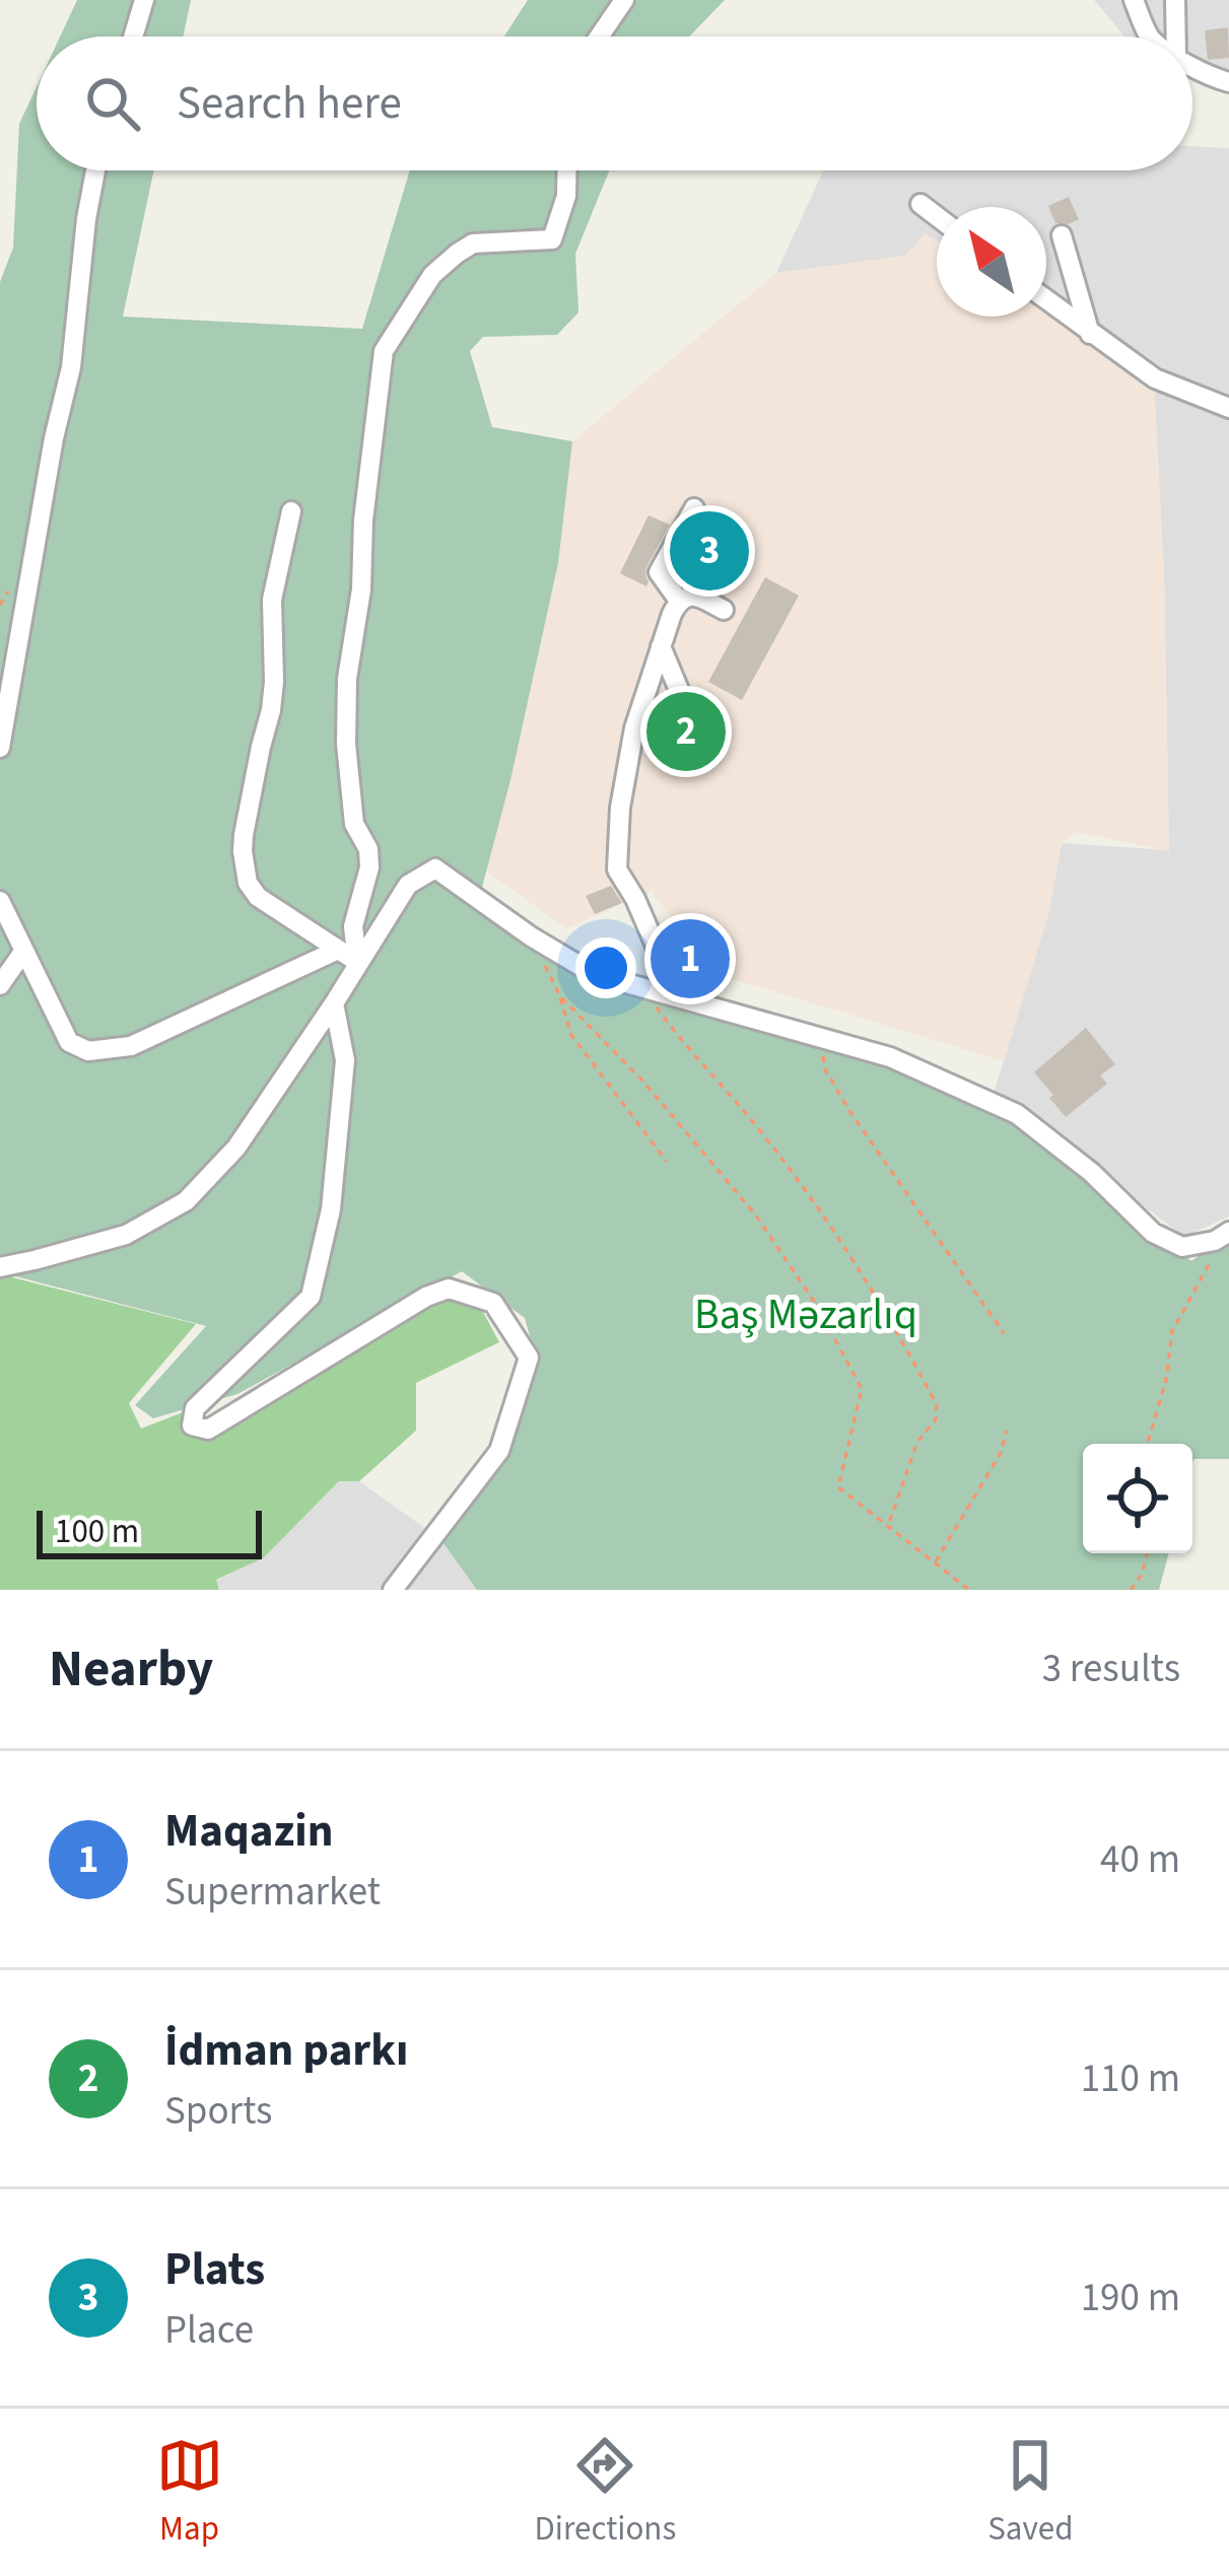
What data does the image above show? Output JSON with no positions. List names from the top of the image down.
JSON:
{
  "parks": ["Baş Məzarlıq"],
  "scale_bar": "100 m",
  "north": "top left",
  "page": {
    "search": "Search here",
    "pins": ["3", "2", "1"],
    "scale": "100 m",
    "heading": ["Nearby", "3 results"],
    "list": [
      {
        "mark": "1",
        "name": "Maqazin",
        "note": "Supermarket",
        "value": "40 m"
      },
      {
        "mark": "2",
        "name": "İdman parkı",
        "note": "Sports",
        "value": "110 m"
      },
      {
        "mark": "3",
        "name": "Plats",
        "note": "Place",
        "value": "190 m"
      }
    ],
    "nav": ["Map", "Directions", "Saved"]
  }
}
